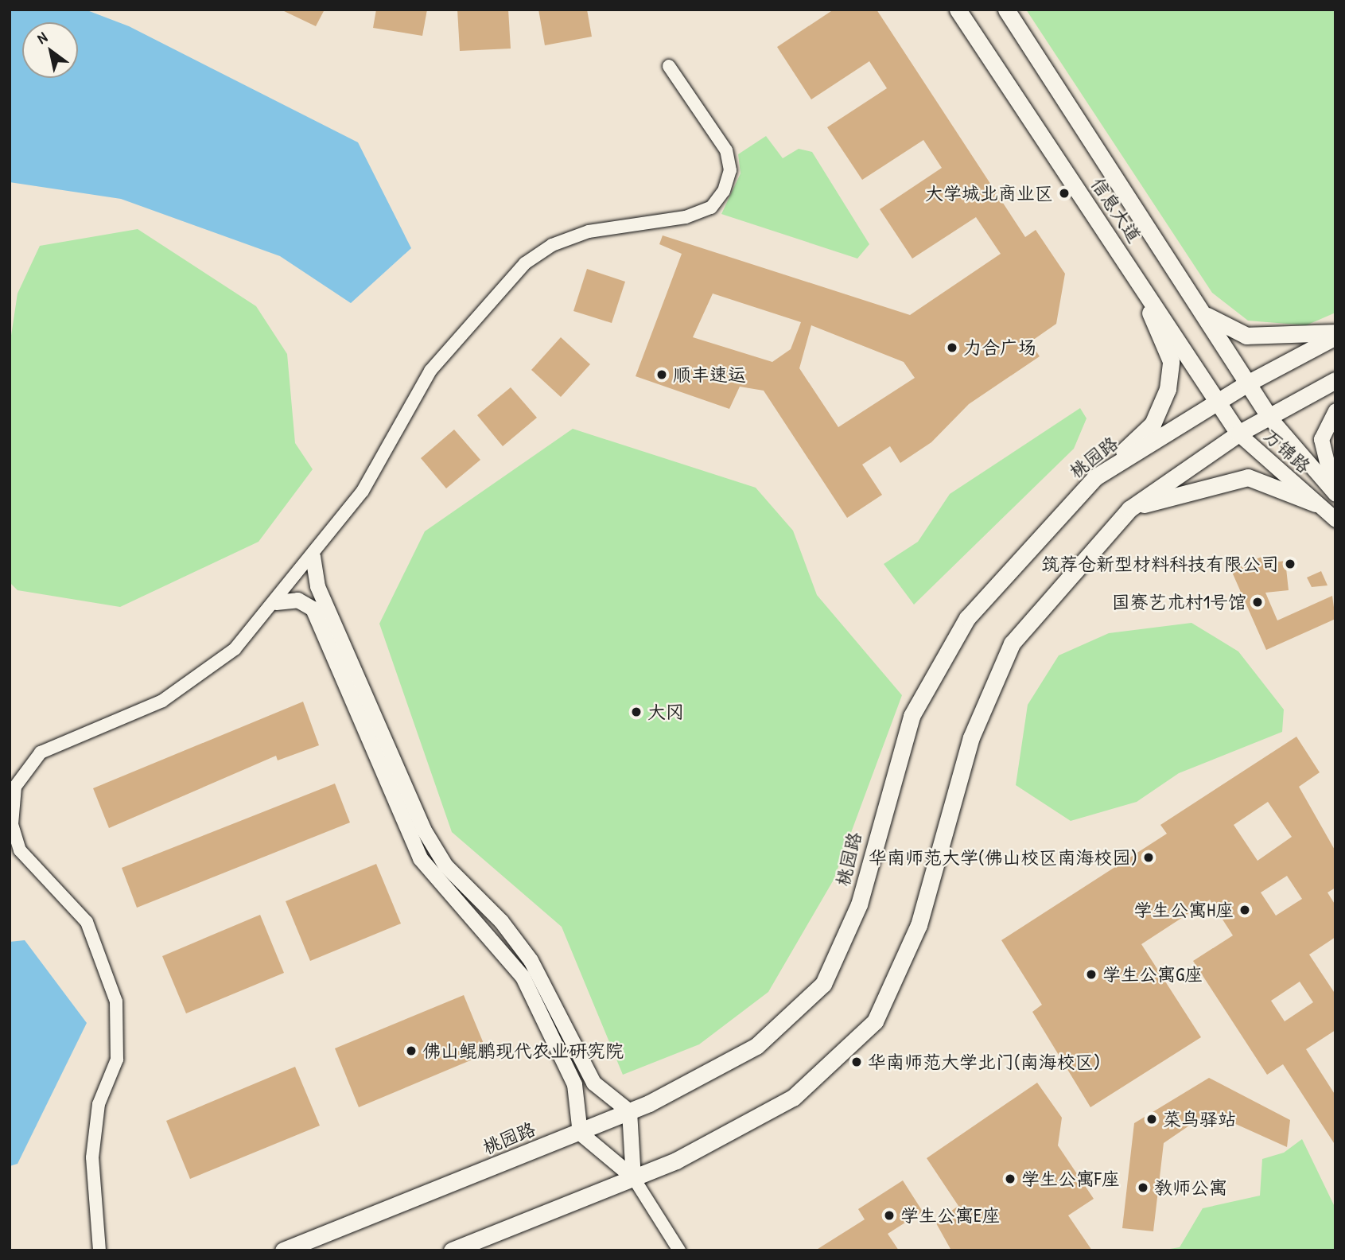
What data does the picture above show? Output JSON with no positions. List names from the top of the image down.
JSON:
{
  "streets": {
    "main road": ["信息大道", "桃园路"],
    "street": ["万锦路"]
  },
  "crossings": [
    ["信息大道", "万锦路"],
    ["信息大道", "桃园路"]
  ],
  "places": [
    "大学城北商业区",
    "力合广场",
    "顺丰速运",
    "筑荐仓新型材料科技有限公司",
    "国赛艺术村1号馆",
    "大冈",
    "华南师范大学(佛山校区南海校园)",
    "学生公寓H座",
    "学生公寓G座",
    "佛山鲲鹏现代农业研究院",
    "华南师范大学北门(南海校区)",
    "菜鸟驿站",
    "学生公寓F座",
    "教师公寓",
    "学生公寓E座"
  ],
  "north": "top left"
}
